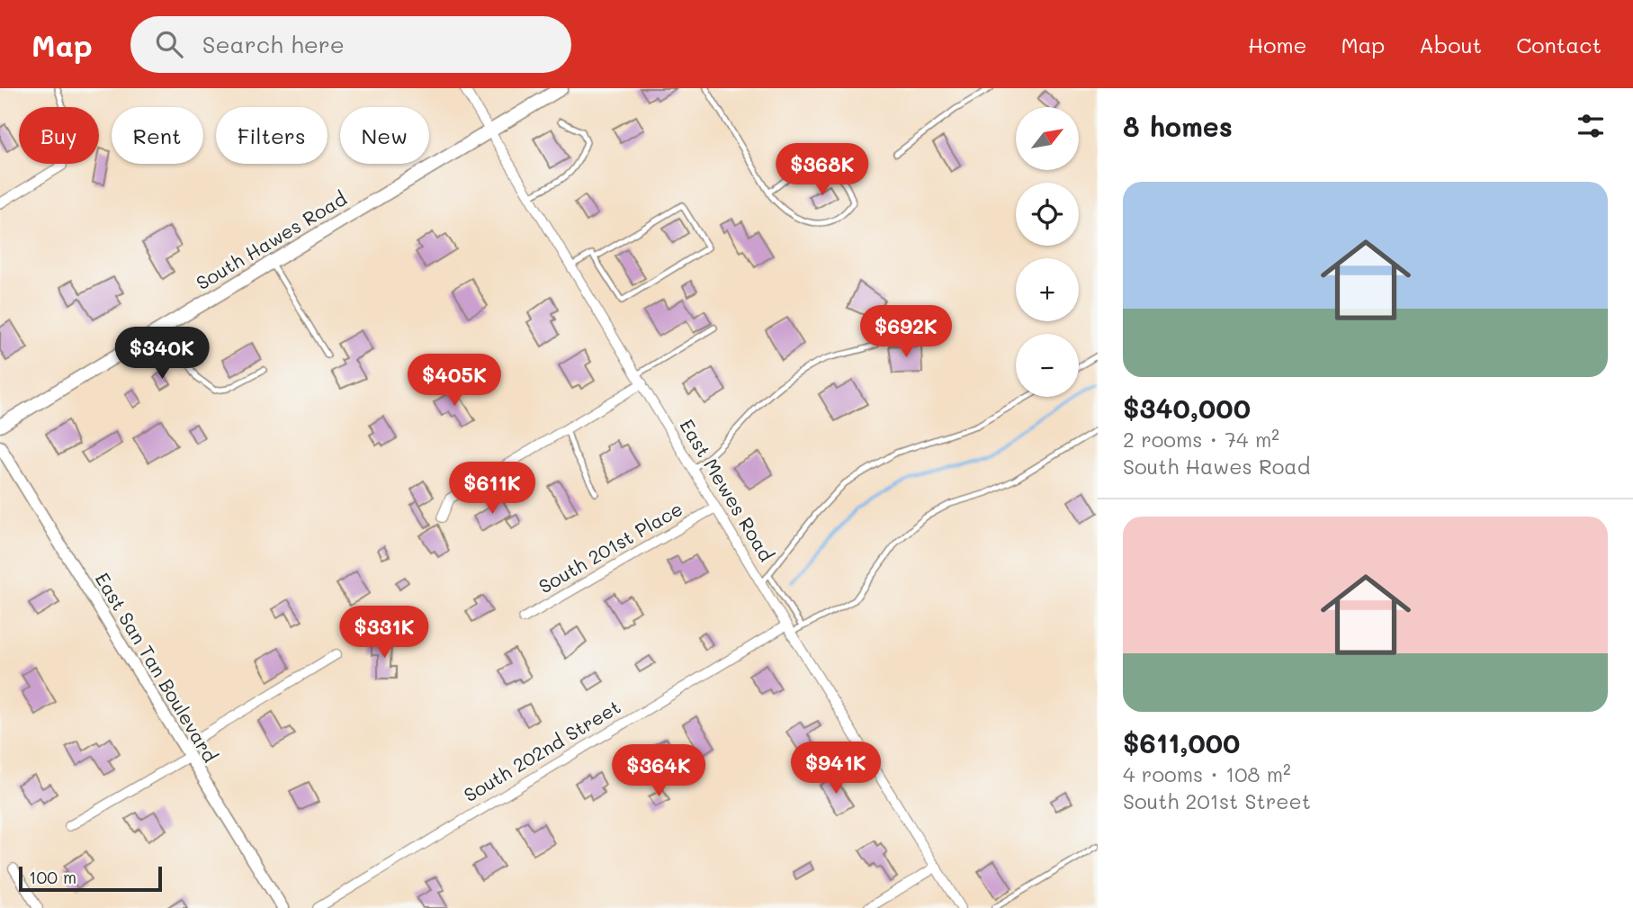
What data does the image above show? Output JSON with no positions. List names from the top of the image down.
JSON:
{
  "streets": {
    "main road": ["South Hawes Road"],
    "street": [
      "East Mewes Road",
      "South 201st Place",
      "East San Tan Boulevard",
      "South 202nd Street"
    ]
  },
  "crossings": [
    ["South Hawes Road", "East Mewes Road"],
    ["East Mewes Road", "South 201st Place"],
    ["East Mewes Road", "South 202nd Street"]
  ],
  "scale_bar": "100 m",
  "north": "top right",
  "page": {
    "header": "Map",
    "search": "Search here",
    "nav": [
      "Home",
      "Map",
      "About",
      "Contact"
    ],
    "heading": "8 homes",
    "map_buttons": ["+", "−"],
    "chip": [
      "Buy",
      "Rent",
      "Filters",
      "New"
    ],
    "price": [
      "$368K",
      "$692K",
      "$340K",
      "$405K",
      "$611K",
      "$331K",
      "$941K",
      "$364K"
    ],
    "list": [
      {
        "name": "$340,000",
        "note": "2 rooms · 74 m² · South Hawes Road"
      },
      {
        "name": "$611,000",
        "note": "4 rooms · 108 m² · South 201st Street"
      }
    ],
    "scale": "100 m"
  }
}
